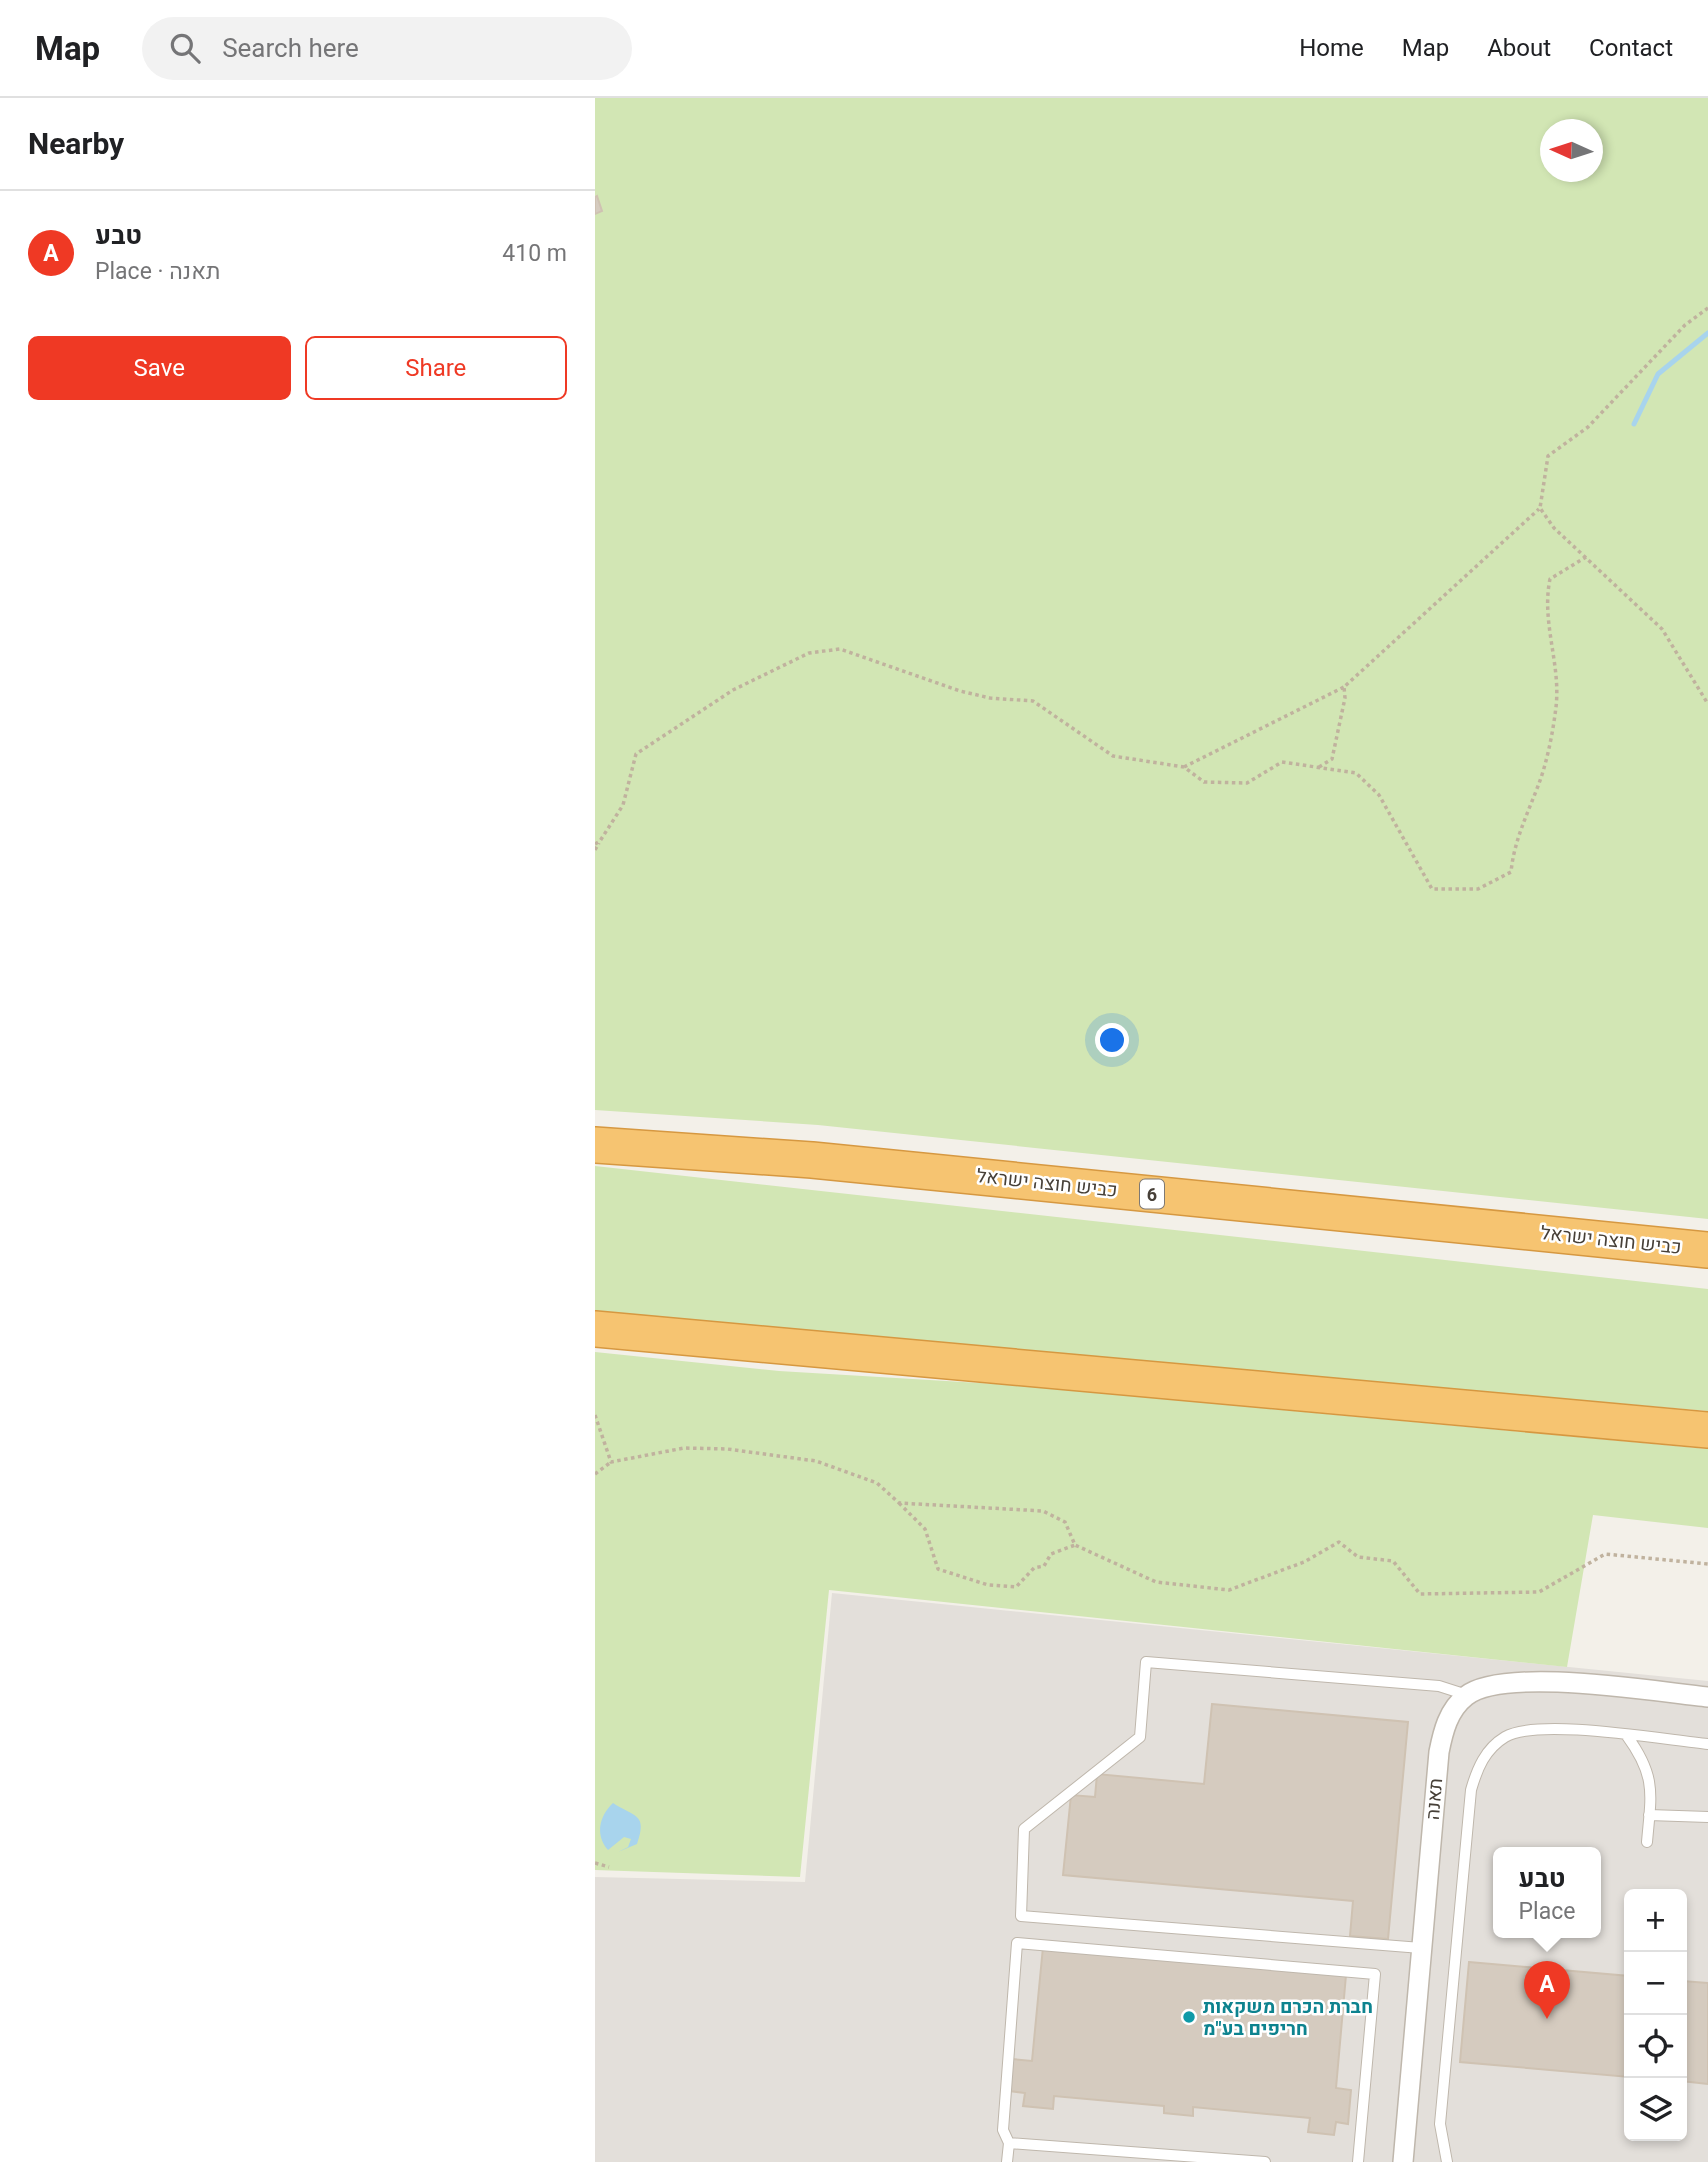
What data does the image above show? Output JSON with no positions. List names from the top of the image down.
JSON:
{
  "streets": {
    "highway": ["כביש חוצה ישראל", "6"],
    "street": ["תאנה"]
  },
  "places": ["חברת הכרם משקאות חריפים בע\"מ"],
  "north": "left",
  "page": {
    "header": "Map",
    "search": "Search here",
    "nav": [
      "Home",
      "Map",
      "About",
      "Contact"
    ],
    "heading": "Nearby",
    "list": [
      {
        "mark": "A",
        "name": "טבע",
        "note": "Place · תאנה",
        "value": "410 m"
      }
    ],
    "buttons": ["Save", "Share"],
    "popup": ["טבע", "Place"],
    "map_buttons": ["+", "−"],
    "pins": "A"
  }
}
